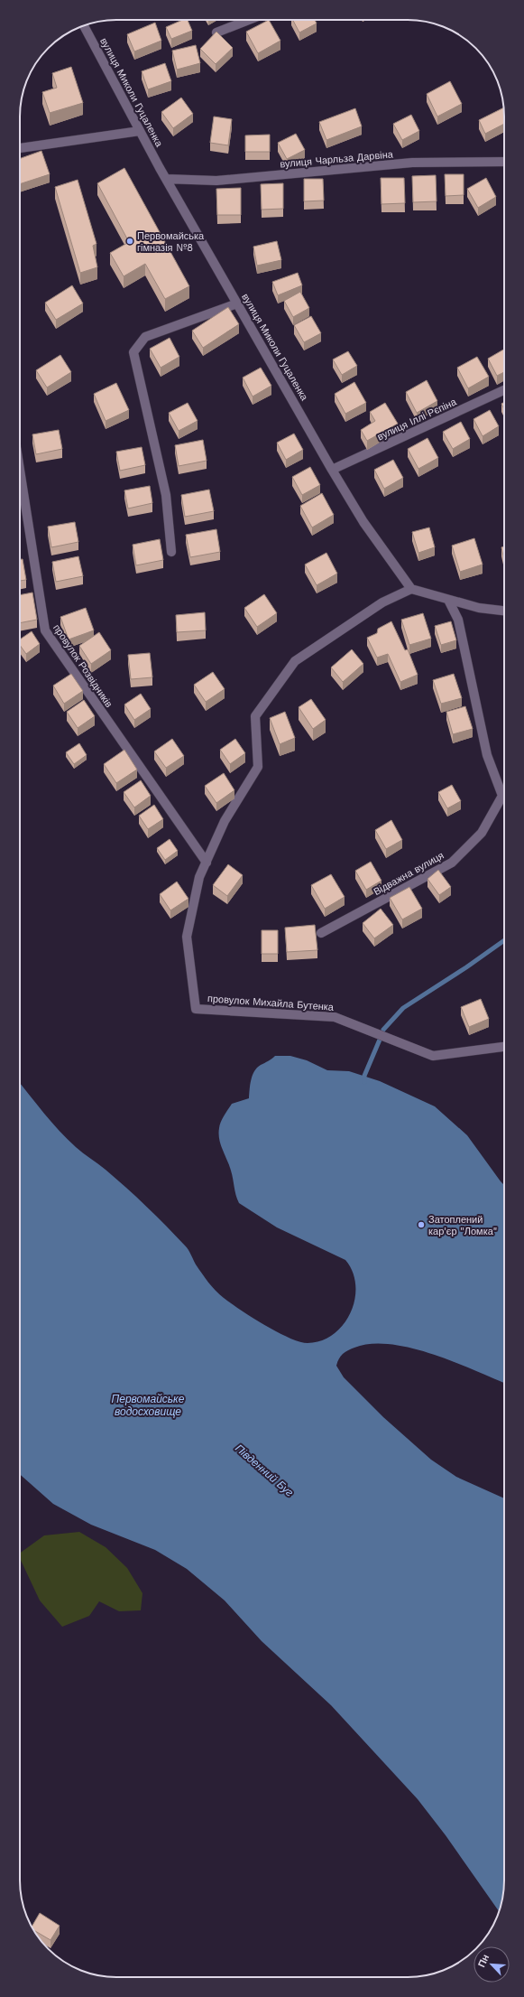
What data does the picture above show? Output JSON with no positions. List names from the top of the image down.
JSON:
{
  "streets": {
    "street": [
      "вулиця Миколи Гуцаленка",
      "вулиця Чарльза Дарвіна",
      "вулиця Іллі Рєпіна",
      "провулок Розвідників",
      "Відважна вулиця",
      "провулок Михайла Бутенка"
    ]
  },
  "crossings": [
    ["вулиця Миколи Гуцаленка", "вулиця Чарльза Дарвіна"],
    ["вулиця Миколи Гуцаленка", "вулиця Іллі Рєпіна"],
    ["провулок Розвідників", "провулок Михайла Бутенка"]
  ],
  "water": ["Первомайське водосховище", "Південний Буг"],
  "places": ["Первомайська гімназія №8", "Затоплений кар'єр \"Ломка\""],
  "north": "top left"
}
